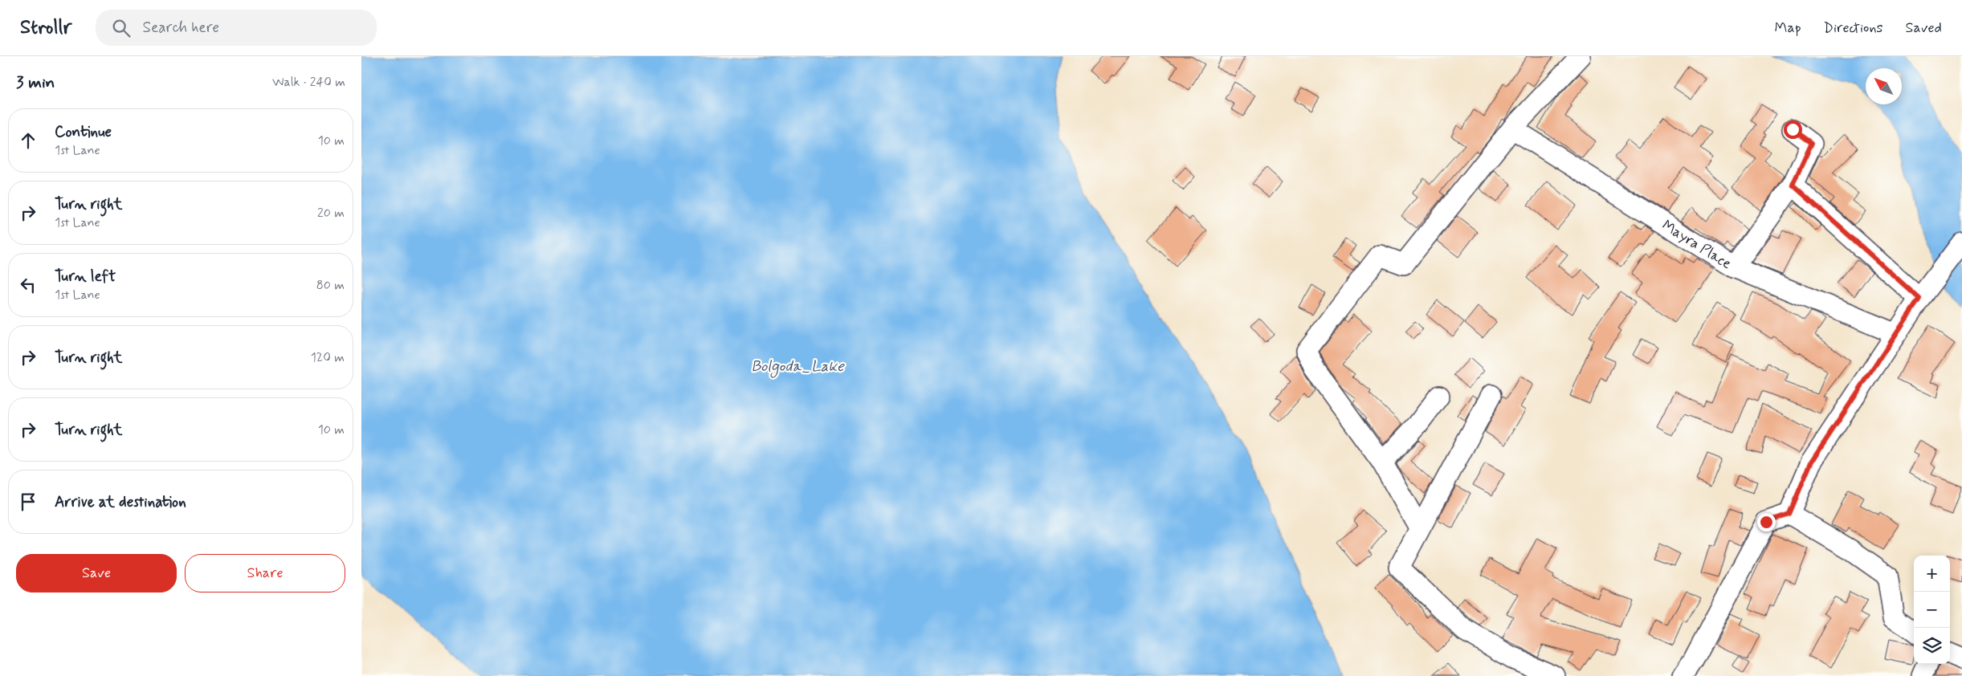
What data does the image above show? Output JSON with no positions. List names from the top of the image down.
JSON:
{
  "streets": {
    "street": ["Mayra Place"]
  },
  "water": ["Bolgoda_Lake"],
  "north": "top left",
  "page": {
    "header": "Strollr",
    "search": "Search here",
    "nav": ["Map", "Directions", "Saved"],
    "heading": ["3 min", "Walk · 240 m"],
    "list": [
      ["Continue", "1st Lane", "10 m"],
      ["Turn right", "1st Lane", "20 m"],
      ["Turn left", "1st Lane", "80 m"],
      ["Turn right", "120 m"],
      ["Turn right", "10 m"],
      "Arrive at destination"
    ],
    "buttons": ["Save", "Share"],
    "map_buttons": ["+", "−"]
  }
}
